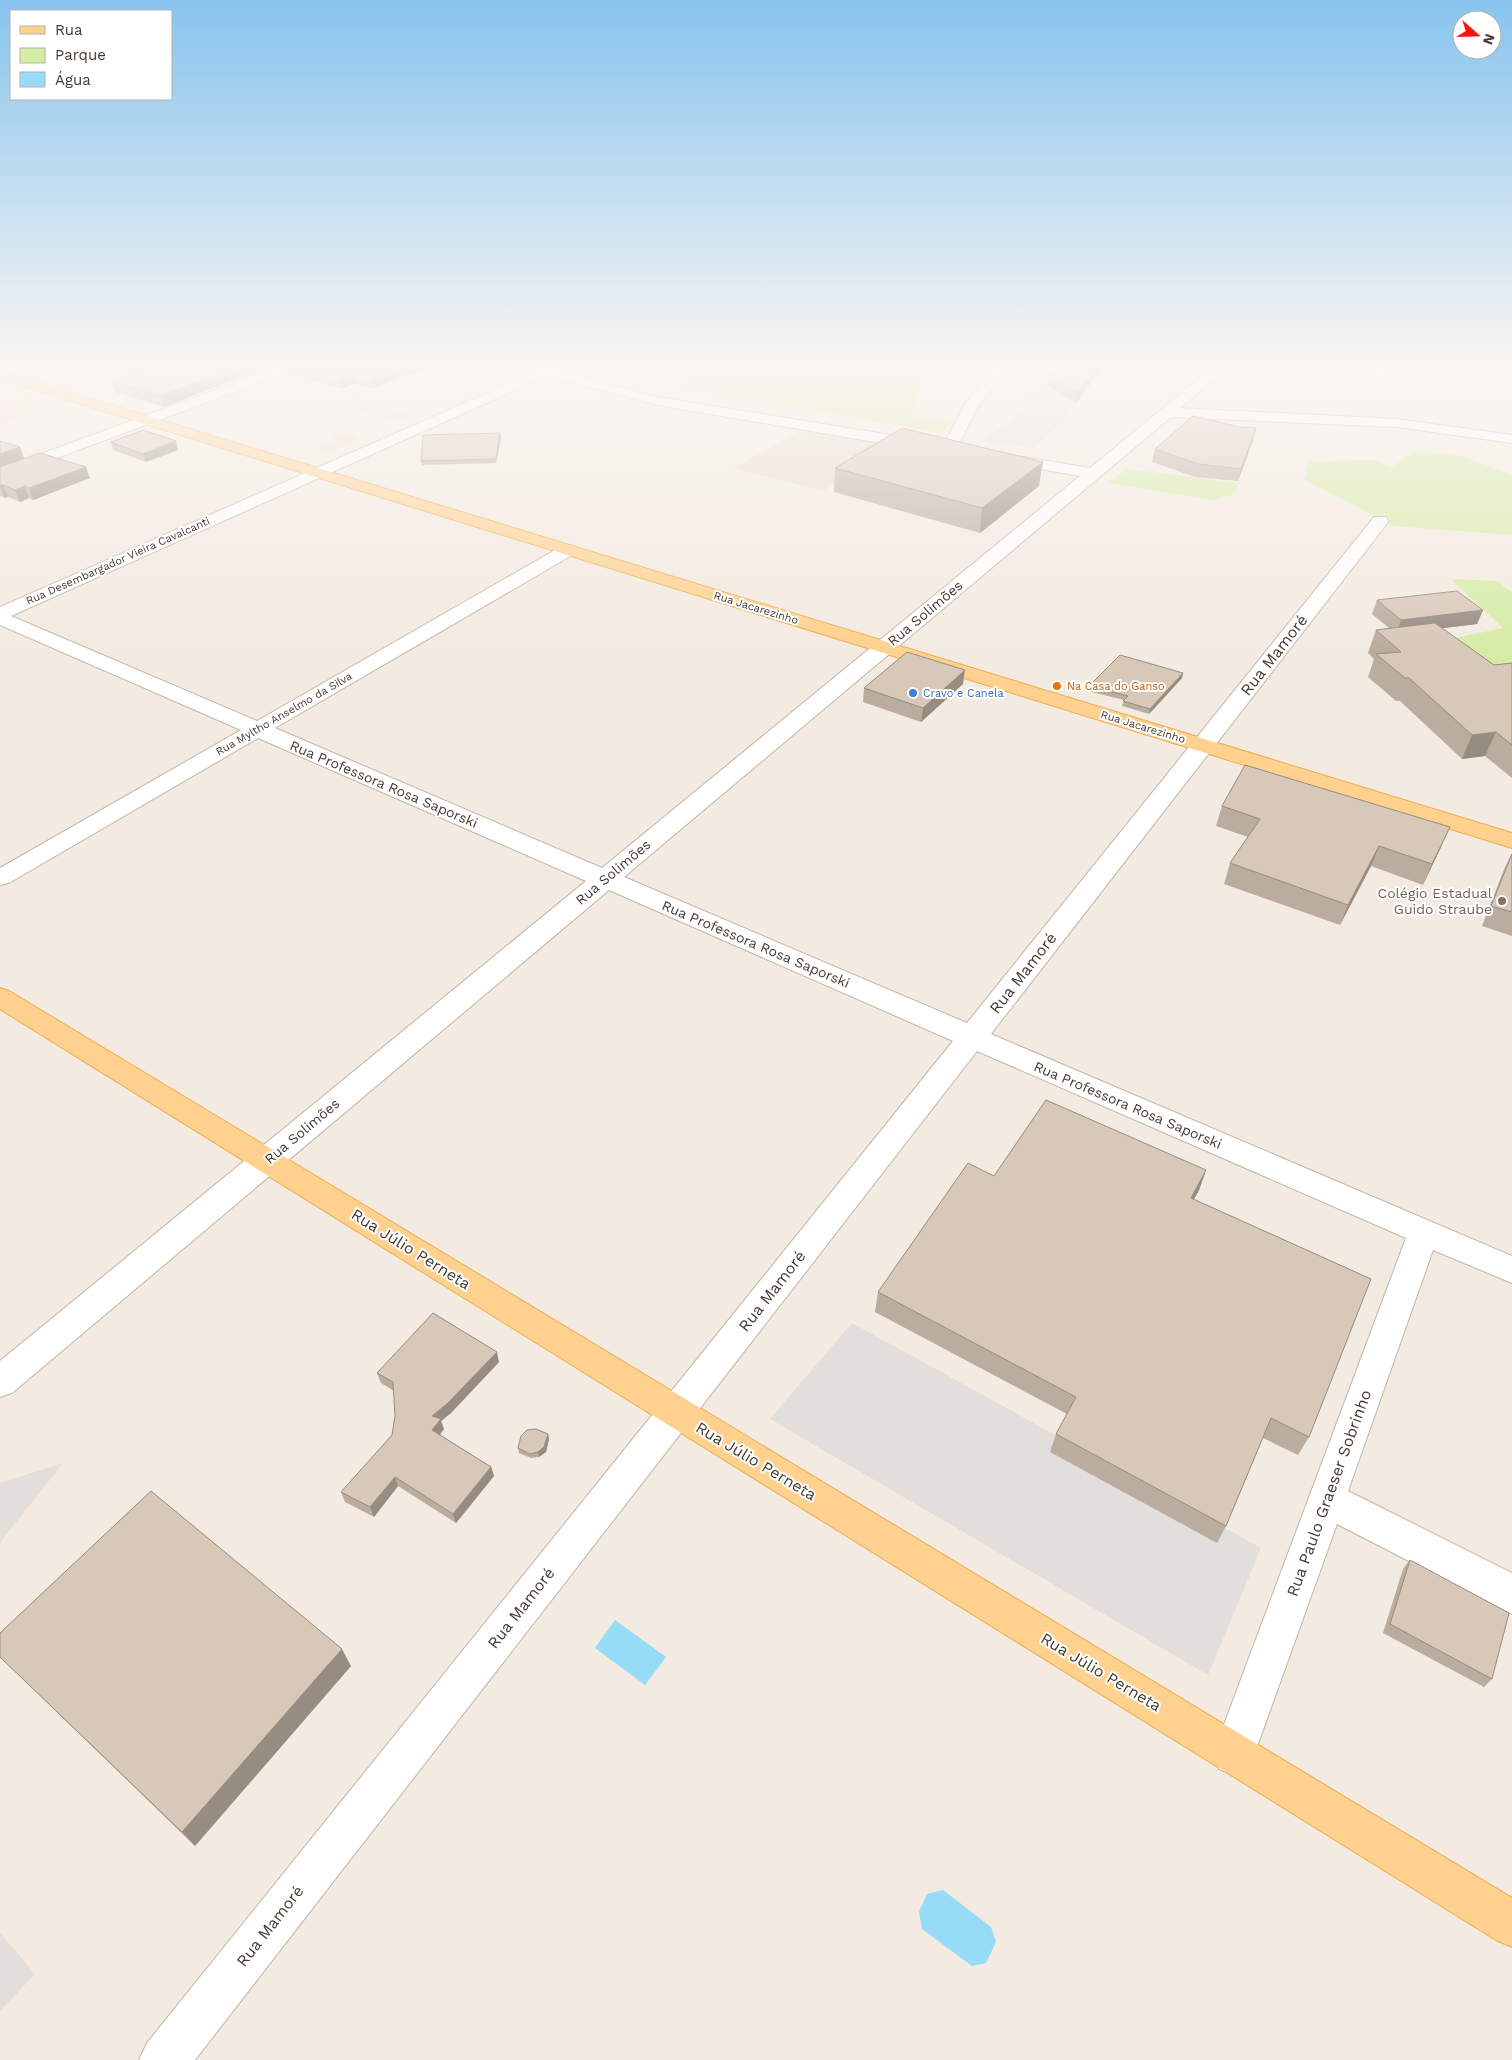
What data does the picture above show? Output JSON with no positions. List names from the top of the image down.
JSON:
{
  "streets": {
    "main road": ["Rua Jacarezinho", "Rua Júlio Perneta"],
    "street": [
      "Rua Desembargador Vieira Cavalcanti",
      "Rua Solimões",
      "Rua Mamoré",
      "Rua Myltho Anselmo da Silva",
      "Rua Professora Rosa Saporski",
      "Rua Paulo Graeser Sobrinho"
    ]
  },
  "crossings": [
    ["Rua Desembargador Vieira Cavalcanti", "Rua Jacarezinho"],
    ["Rua Jacarezinho", "Rua Solimões"],
    ["Rua Jacarezinho", "Rua Mamoré"],
    ["Rua Jacarezinho", "Rua Myltho Anselmo da Silva"],
    ["Rua Solimões", "Rua Professora Rosa Saporski"],
    ["Rua Solimões", "Rua Júlio Perneta"],
    ["Rua Mamoré", "Rua Professora Rosa Saporski"],
    ["Rua Mamoré", "Rua Júlio Perneta"],
    ["Rua Myltho Anselmo da Silva", "Rua Professora Rosa Saporski"],
    ["Rua Professora Rosa Saporski", "Rua Paulo Graeser Sobrinho"],
    ["Rua Júlio Perneta", "Rua Paulo Graeser Sobrinho"]
  ],
  "places": ["Na Casa do Ganso", "Cravo e Canela", "Colégio Estadual Guido Straube"],
  "legend": ["Rua", "Parque", "Água"],
  "north": "right"
}
